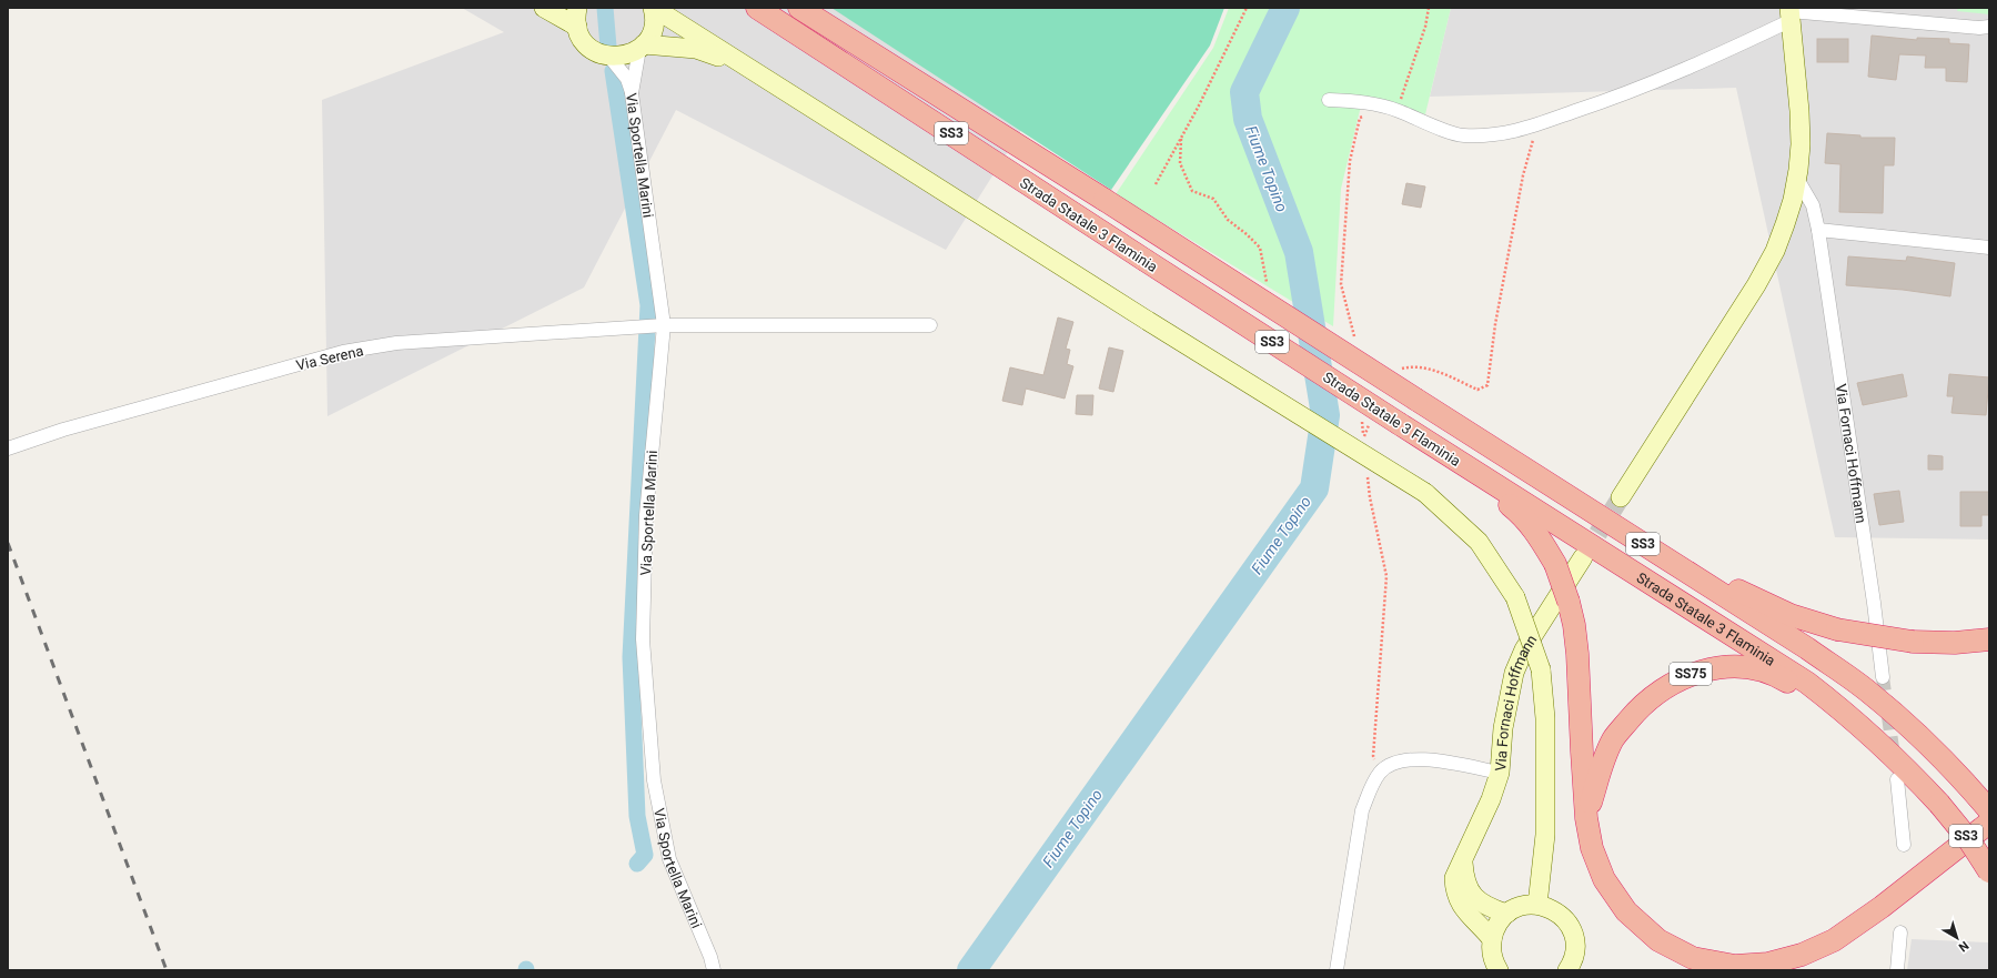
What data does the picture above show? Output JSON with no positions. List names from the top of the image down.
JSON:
{
  "streets": {
    "highway": ["SS3", "Strada Statale 3 Flaminia", "SS75"],
    "main road": ["Via Sportella Marini", "Via Fornaci Hoffmann"],
    "street": ["Via Serena"]
  },
  "crossings": [
    ["Via Sportella Marini", "Via Serena"],
    ["Strada Statale 3 Flaminia", "SS75"]
  ],
  "water": ["Fiume Topino"],
  "north": "bottom right"
}
